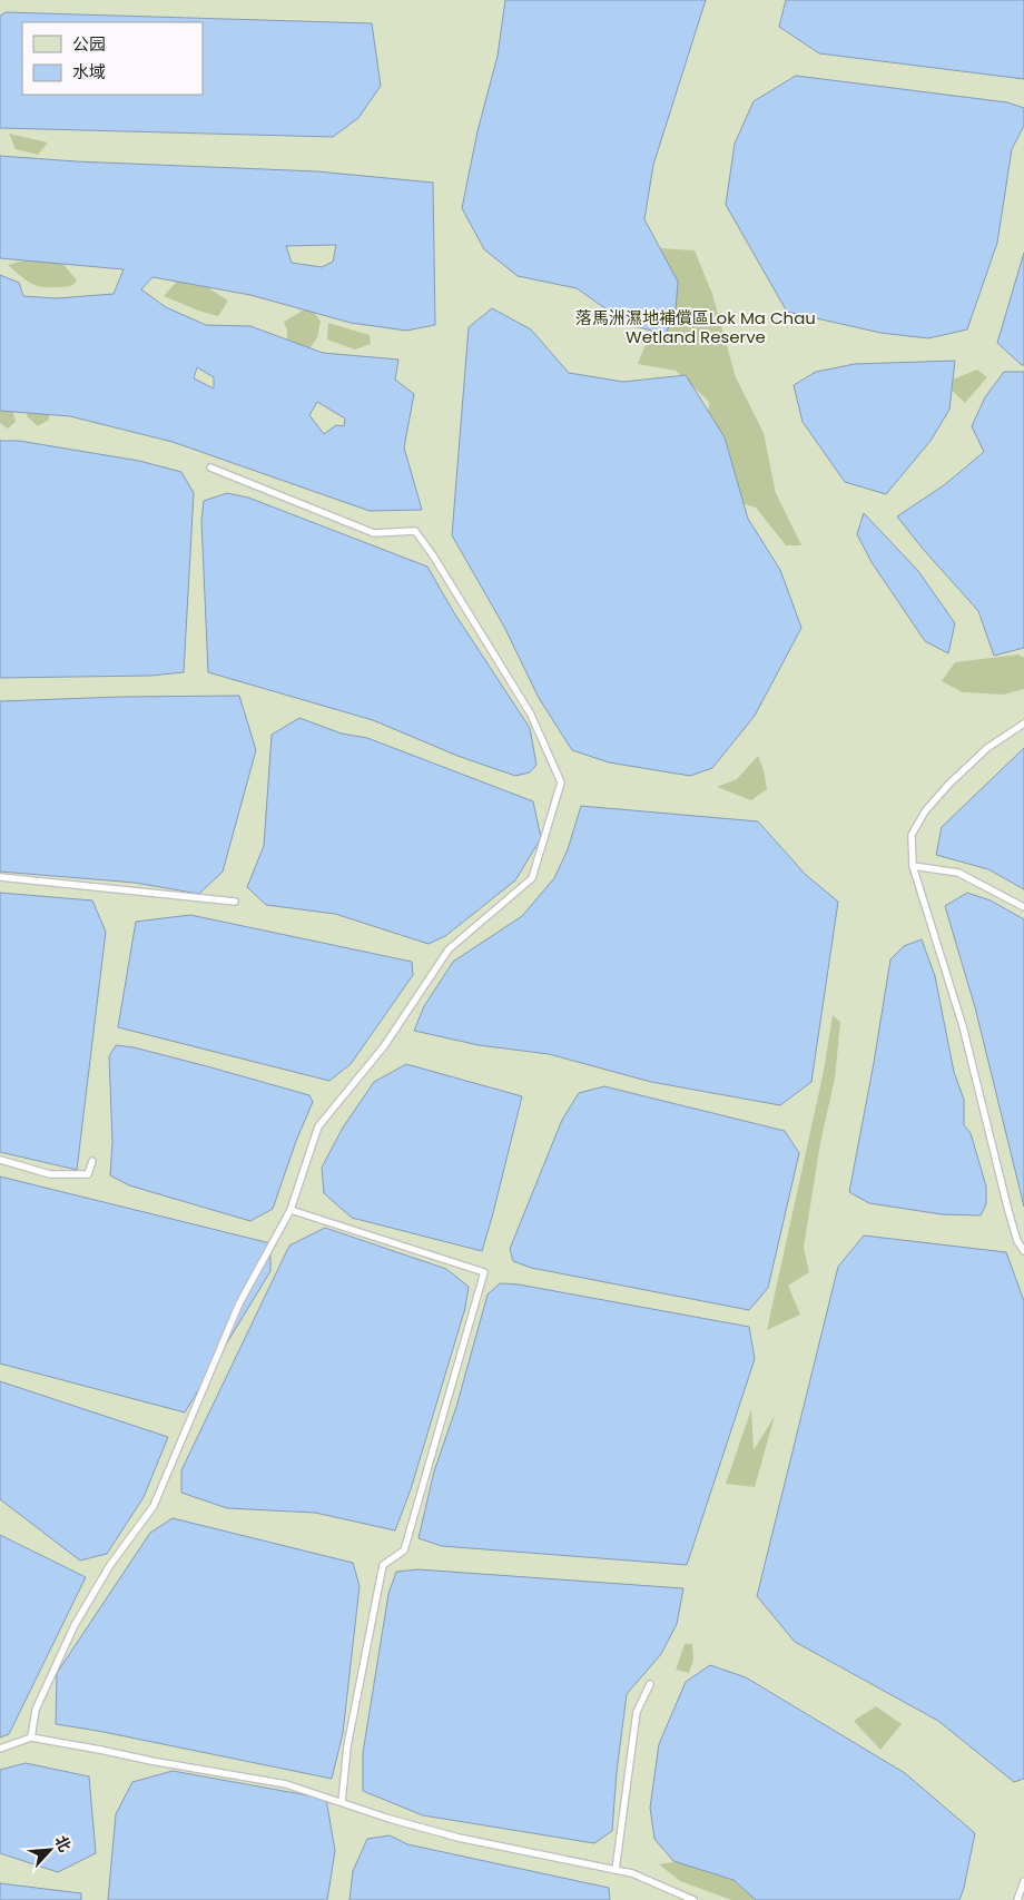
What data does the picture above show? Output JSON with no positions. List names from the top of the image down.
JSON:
{
  "parks": ["落馬洲濕地補償區Lok Ma Chau Wetland Reserve"],
  "legend": ["公园", "水域"],
  "north": "top right"
}
